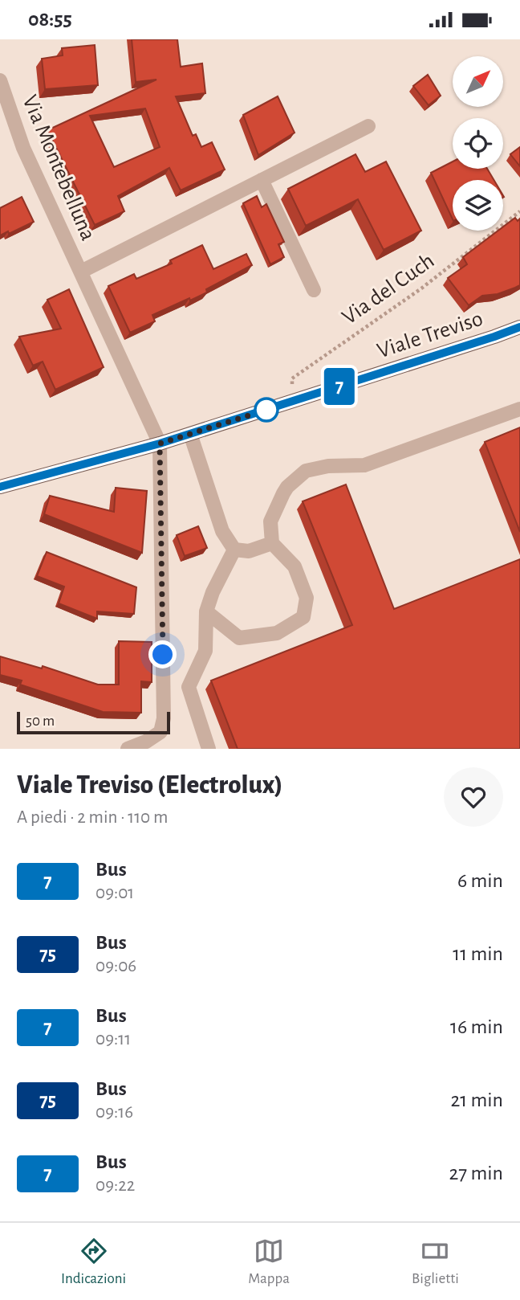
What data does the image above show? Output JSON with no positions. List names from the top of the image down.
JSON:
{
  "streets": {
    "main road": ["Viale Treviso"],
    "street": ["Via Montebelluna"],
    "path": ["Via del Cuch"]
  },
  "crossings": [
    ["Via Montebelluna", "Viale Treviso"],
    ["Via del Cuch", "Viale Treviso"]
  ],
  "lines": ["bus line 7"],
  "scale_bar": "50 m",
  "north": "top right",
  "page": {
    "status": "08:55",
    "on_map": "7",
    "scale": "50 m",
    "heading": ["Viale Treviso (Electrolux)", "A piedi · 2 min · 110 m"],
    "list": [
      {
        "mark": "7",
        "name": "Bus",
        "note": "09:01",
        "value": "6 min"
      },
      {
        "mark": "75",
        "name": "Bus",
        "note": "09:06",
        "value": "11 min"
      },
      {
        "mark": "7",
        "name": "Bus",
        "note": "09:11",
        "value": "16 min"
      },
      {
        "mark": "75",
        "name": "Bus",
        "note": "09:16",
        "value": "21 min"
      },
      {
        "mark": "7",
        "name": "Bus",
        "note": "09:22",
        "value": "27 min"
      }
    ],
    "tabs": ["Indicazioni", "Mappa", "Biglietti"]
  }
}
